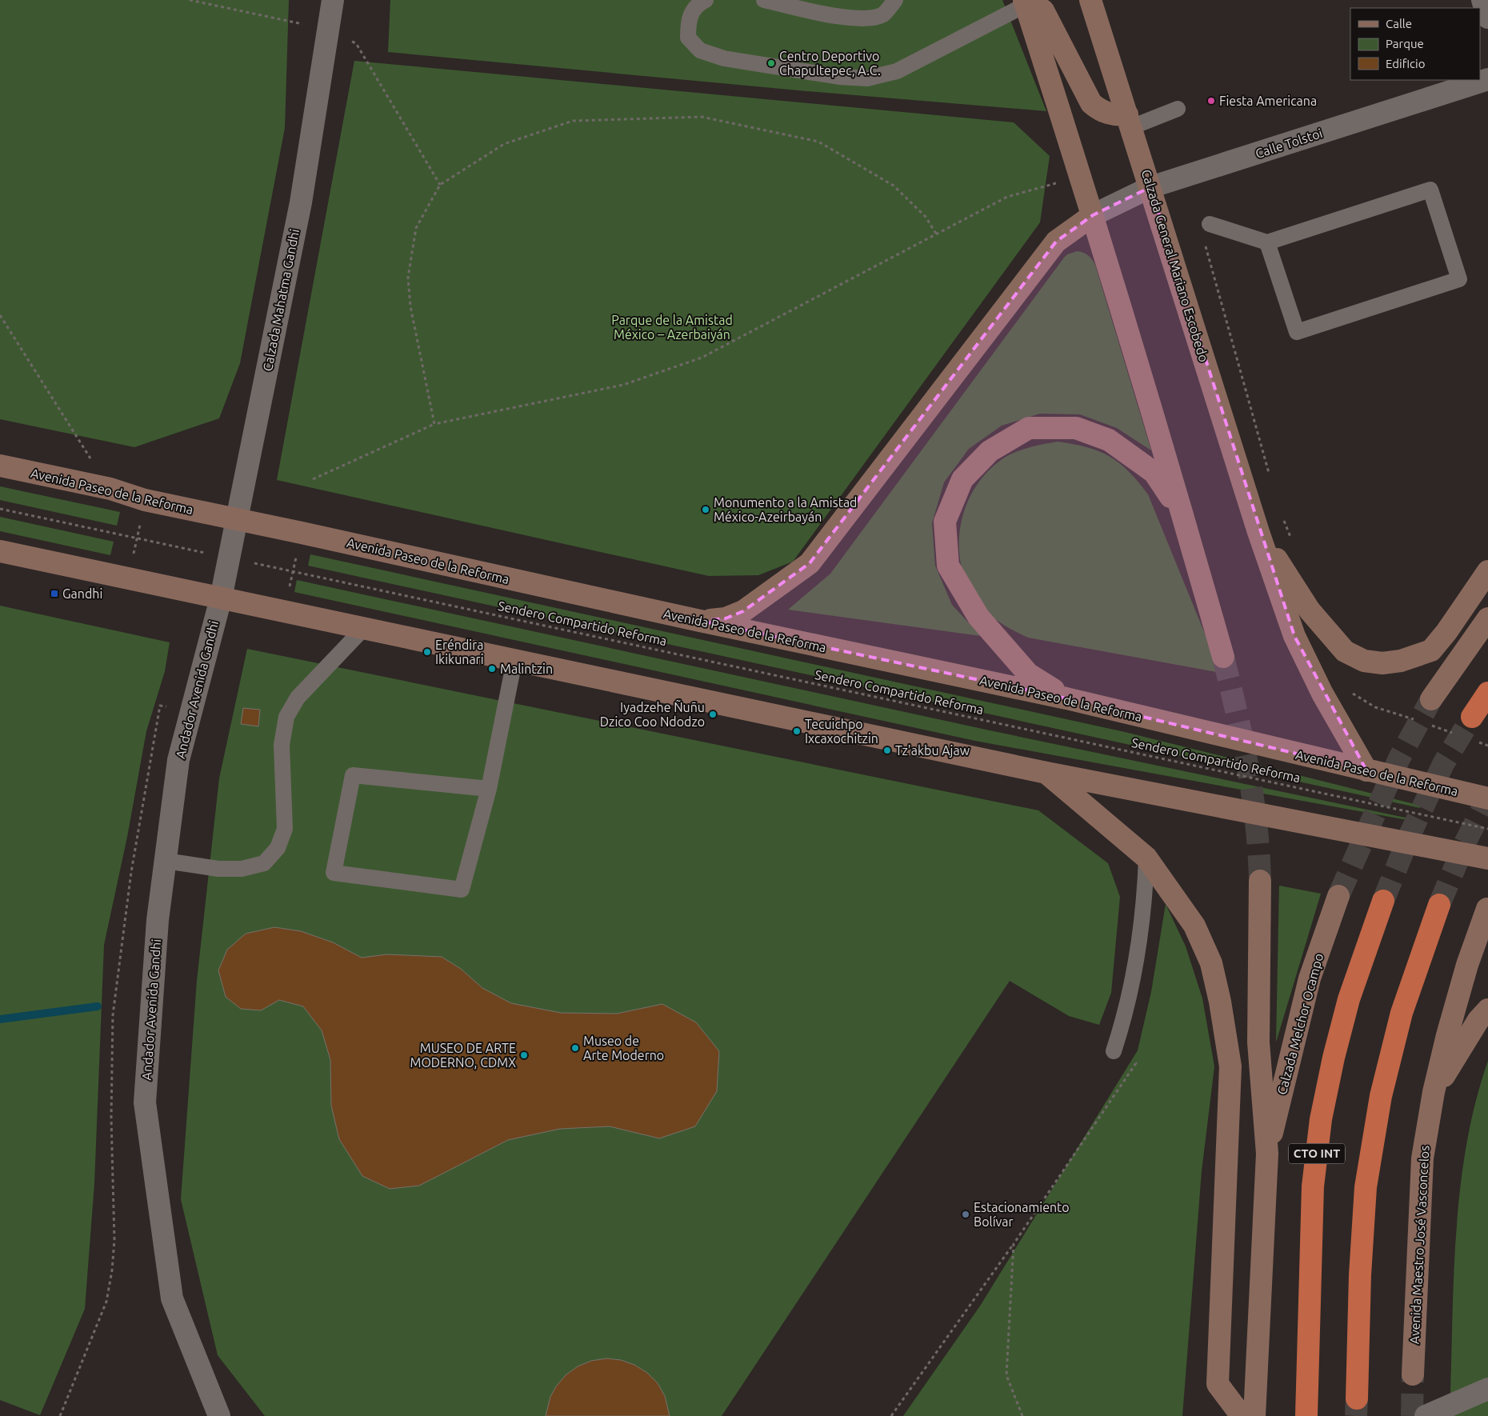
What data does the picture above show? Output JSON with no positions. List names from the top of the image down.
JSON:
{
  "streets": {
    "highway": ["CTO INT"],
    "main road": [
      "Calzada General Mariano Escobedo",
      "Avenida Paseo de la Reforma",
      "Calzada Melchor Ocampo",
      "Avenida Maestro José Vasconcelos"
    ],
    "street": ["Calle Tolstoi", "Calzada Mahatma Gandhi", "Andador Avenida Gandhi"],
    "path": ["Sendero Compartido Reforma"]
  },
  "crossings": [
    ["Calle Tolstoi", "Calzada General Mariano Escobedo"],
    ["Calzada Mahatma Gandhi", "Avenida Paseo de la Reforma"],
    ["Calzada Mahatma Gandhi", "Andador Avenida Gandhi"],
    ["Calzada Melchor Ocampo", "CTO INT"]
  ],
  "parks": ["Parque de la Amistad México – Azerbaiyán"],
  "places": {
    "other": [
      "Centro Deportivo Chapultepec, A.C.",
      "Fiesta Americana",
      "Monumento a la Amistad México-Azeirbayán",
      "Eréndira Ikikunari",
      "Malintzin",
      "Iyadzehe Ñuñu Dzico Coo Ndodzo",
      "Tecuichpo Ixcaxochitzin",
      "Tz'akbu Ajaw",
      "Museo de Arte Moderno",
      "MUSEO DE ARTE MODERNO, CDMX",
      "Estacionamiento Bolívar"
    ],
    "transit": ["Gandhi"]
  },
  "legend": ["Calle", "Parque", "Edificio"]
}
